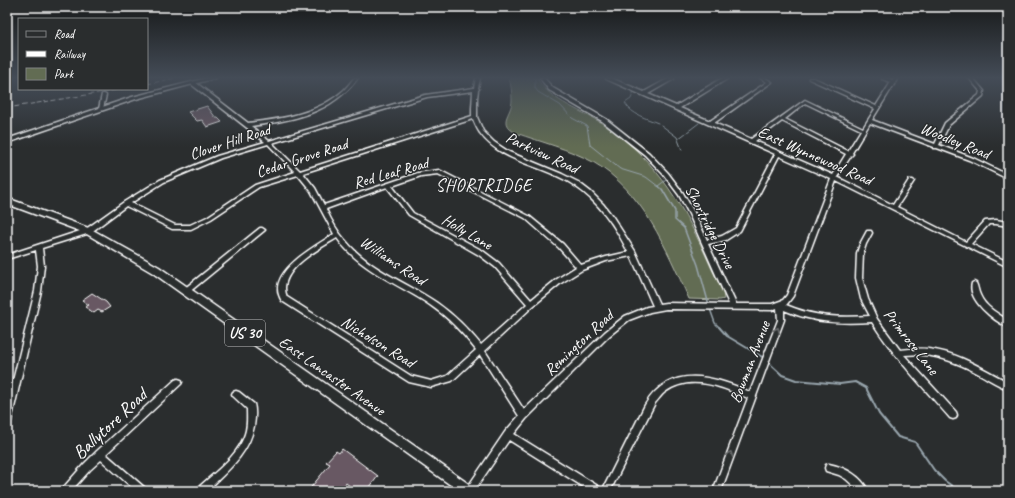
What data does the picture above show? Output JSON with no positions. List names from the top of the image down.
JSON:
{
  "streets": {
    "highway": ["US 30", "East Lancaster Avenue"],
    "street": [
      "Woodley Road",
      "Clover Hill Road",
      "Parkview Road",
      "East Wynnewood Road",
      "Cedar Grove Road",
      "Red Leaf Road",
      "Shortridge Drive",
      "Holly Lane",
      "Williams Road",
      "Nicholson Road",
      "Primrose Lane",
      "Remington Road",
      "Bowman Avenue",
      "Ballytore Road"
    ]
  },
  "crossings": [
    ["Woodley Road", "Bowman Avenue"],
    ["Clover Hill Road", "Cedar Grove Road"],
    ["Clover Hill Road", "Williams Road"],
    ["Clover Hill Road", "East Lancaster Avenue"],
    ["Parkview Road", "Cedar Grove Road"],
    ["Parkview Road", "Nicholson Road"],
    ["Parkview Road", "Remington Road"],
    ["East Wynnewood Road", "Bowman Avenue"],
    ["Cedar Grove Road", "Williams Road"],
    ["Red Leaf Road", "Holly Lane"],
    ["Red Leaf Road", "Williams Road"],
    ["Red Leaf Road", "Nicholson Road"],
    ["Shortridge Drive", "Remington Road"],
    ["Holly Lane", "Nicholson Road"],
    ["Williams Road", "Nicholson Road"],
    ["Williams Road", "Remington Road"],
    ["Remington Road", "Bowman Avenue"],
    ["Remington Road", "East Lancaster Avenue"]
  ],
  "one_way": ["Bowman Avenue"],
  "districts": ["SHORTRIDGE"],
  "legend": ["Road", "Railway", "Park"]
}
